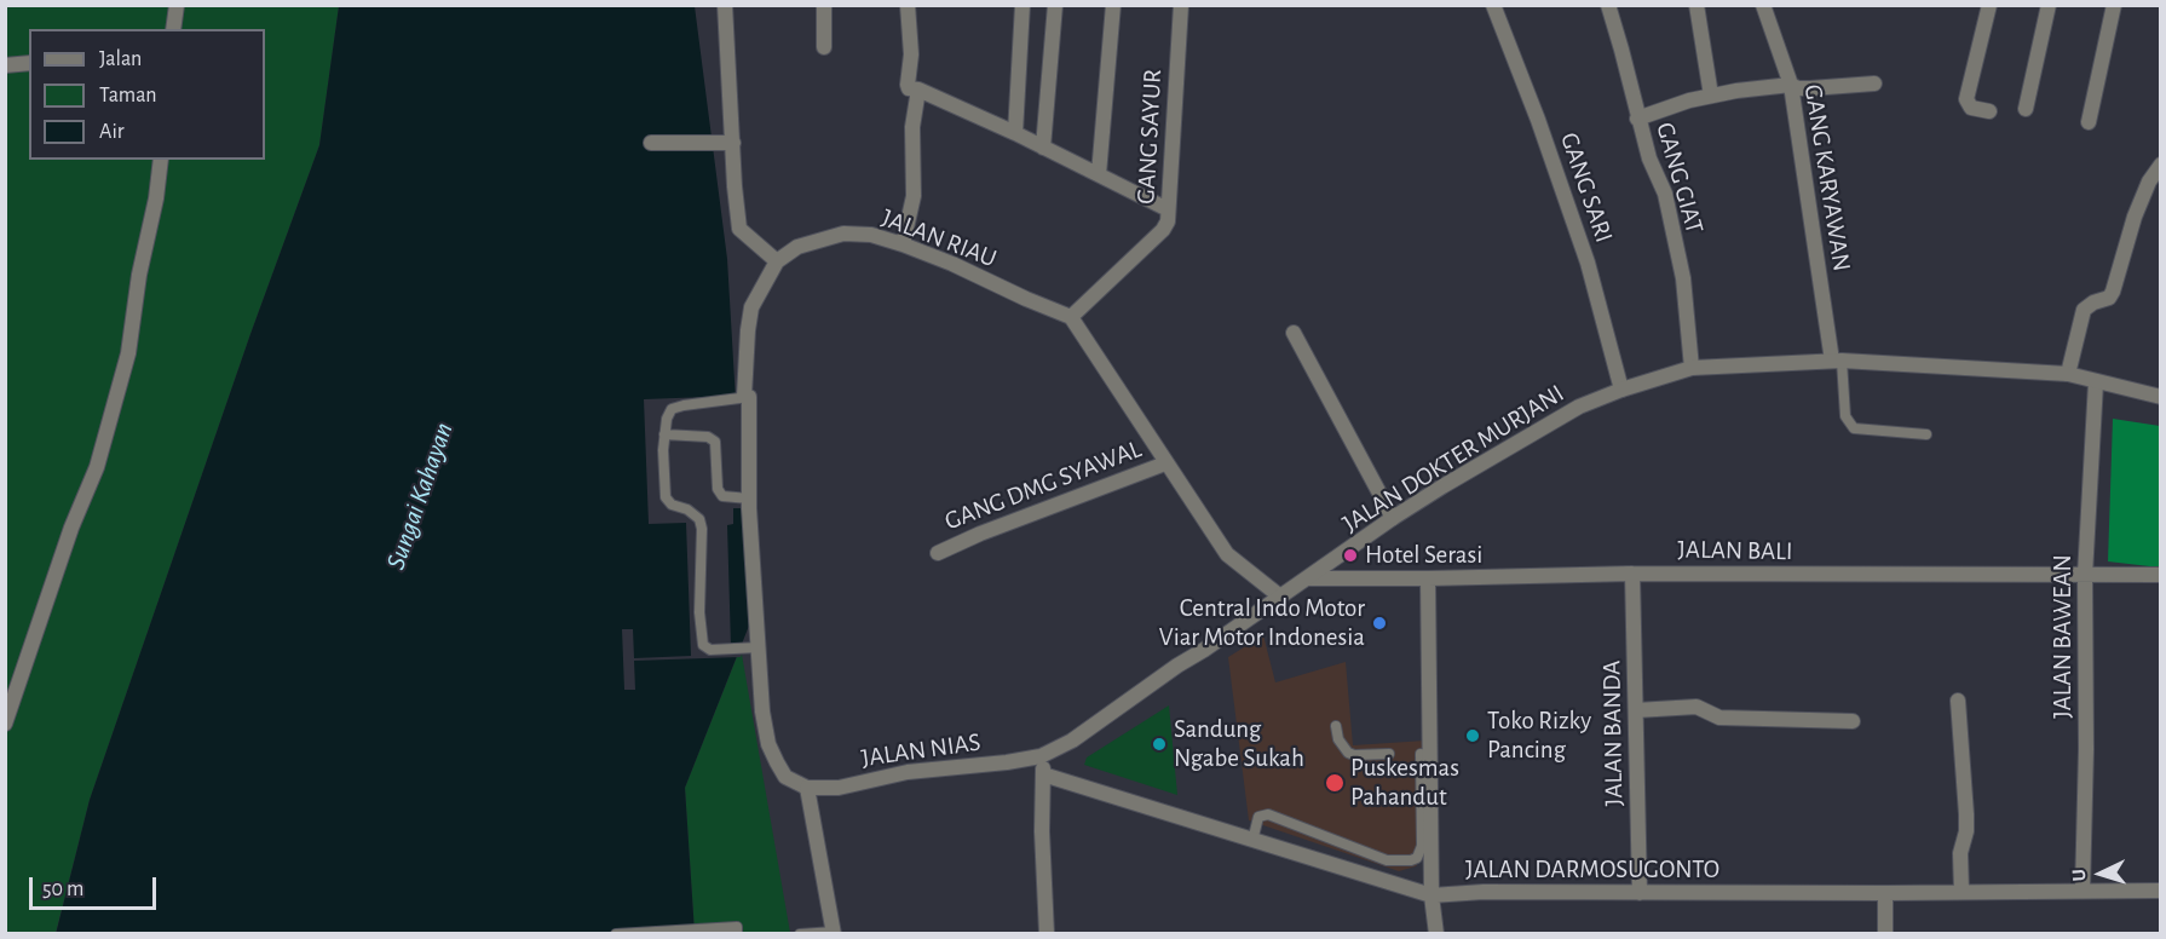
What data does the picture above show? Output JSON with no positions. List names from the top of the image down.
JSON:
{
  "streets": {
    "street": [
      "GANG SAYUR",
      "GANG GIAT",
      "GANG KARYAWAN",
      "GANG SARI",
      "JALAN RIAU",
      "JALAN DOKTER MURJANI",
      "GANG DMG SYAWAL",
      "JALAN BALI",
      "JALAN BAWEAN",
      "JALAN BANDA",
      "JALAN NIAS",
      "JALAN DARMOSUGONTO"
    ]
  },
  "crossings": [
    ["GANG SAYUR", "JALAN RIAU"],
    ["GANG GIAT", "JALAN DOKTER MURJANI"],
    ["GANG KARYAWAN", "JALAN DOKTER MURJANI"],
    ["GANG SARI", "JALAN DOKTER MURJANI"],
    ["JALAN DOKTER MURJANI", "JALAN BALI"],
    ["JALAN DOKTER MURJANI", "JALAN BAWEAN"],
    ["JALAN DOKTER MURJANI", "JALAN NIAS"],
    ["JALAN BALI", "JALAN BAWEAN"],
    ["JALAN BALI", "JALAN BANDA"],
    ["JALAN BAWEAN", "JALAN DARMOSUGONTO"],
    ["JALAN BANDA", "JALAN DARMOSUGONTO"]
  ],
  "water": ["Sungai Kahayan"],
  "places": [
    "Hotel Serasi",
    "Central Indo Motor Viar Motor Indonesia",
    "Toko Rizky Pancing",
    "Sandung Ngabe Sukah",
    "Puskesmas Pahandut"
  ],
  "legend": ["Jalan", "Taman", "Air"],
  "scale_bar": "50 m",
  "north": "left"
}
